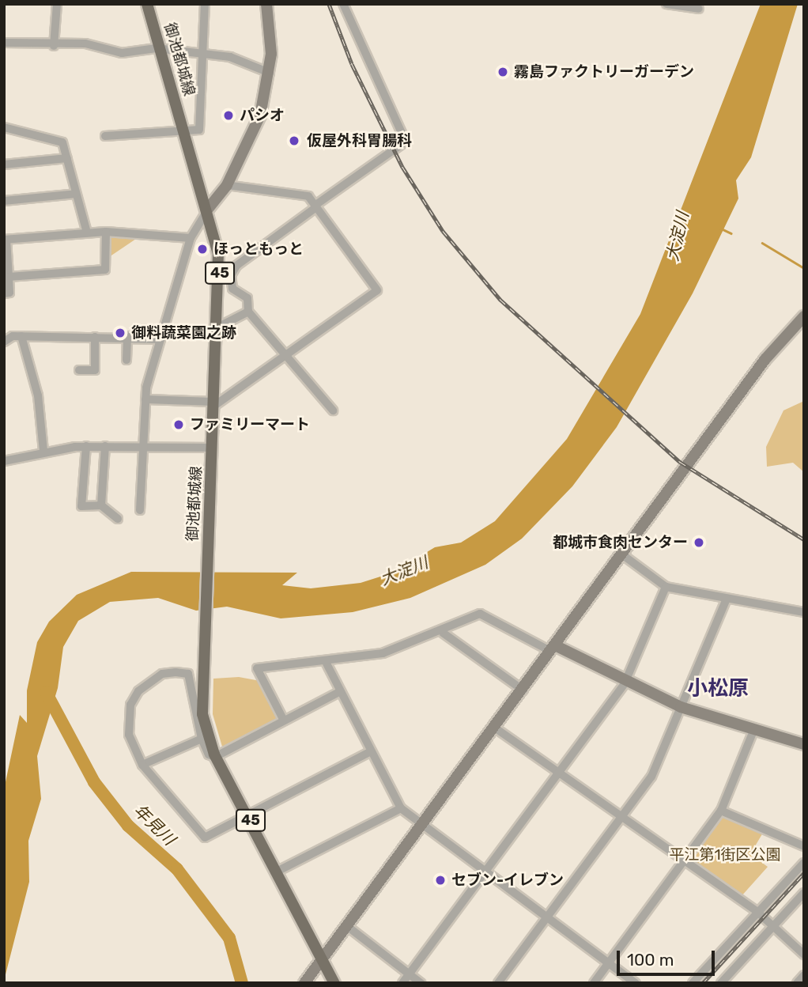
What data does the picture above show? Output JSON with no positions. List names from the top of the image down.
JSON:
{
  "streets": {
    "main road": ["御池都城線", "45"]
  },
  "districts": ["小松原"],
  "water": ["大淀川", "年見川"],
  "parks": ["平江第1街区公園"],
  "places": [
    "霧島ファクトリーガーデン",
    "パシオ",
    "仮屋外科胃腸科",
    "ほっともっと",
    "御料蔬菜園之跡",
    "ファミリーマート",
    "都城市食肉センター",
    "セブン-イレブン"
  ],
  "scale_bar": "100 m"
}
